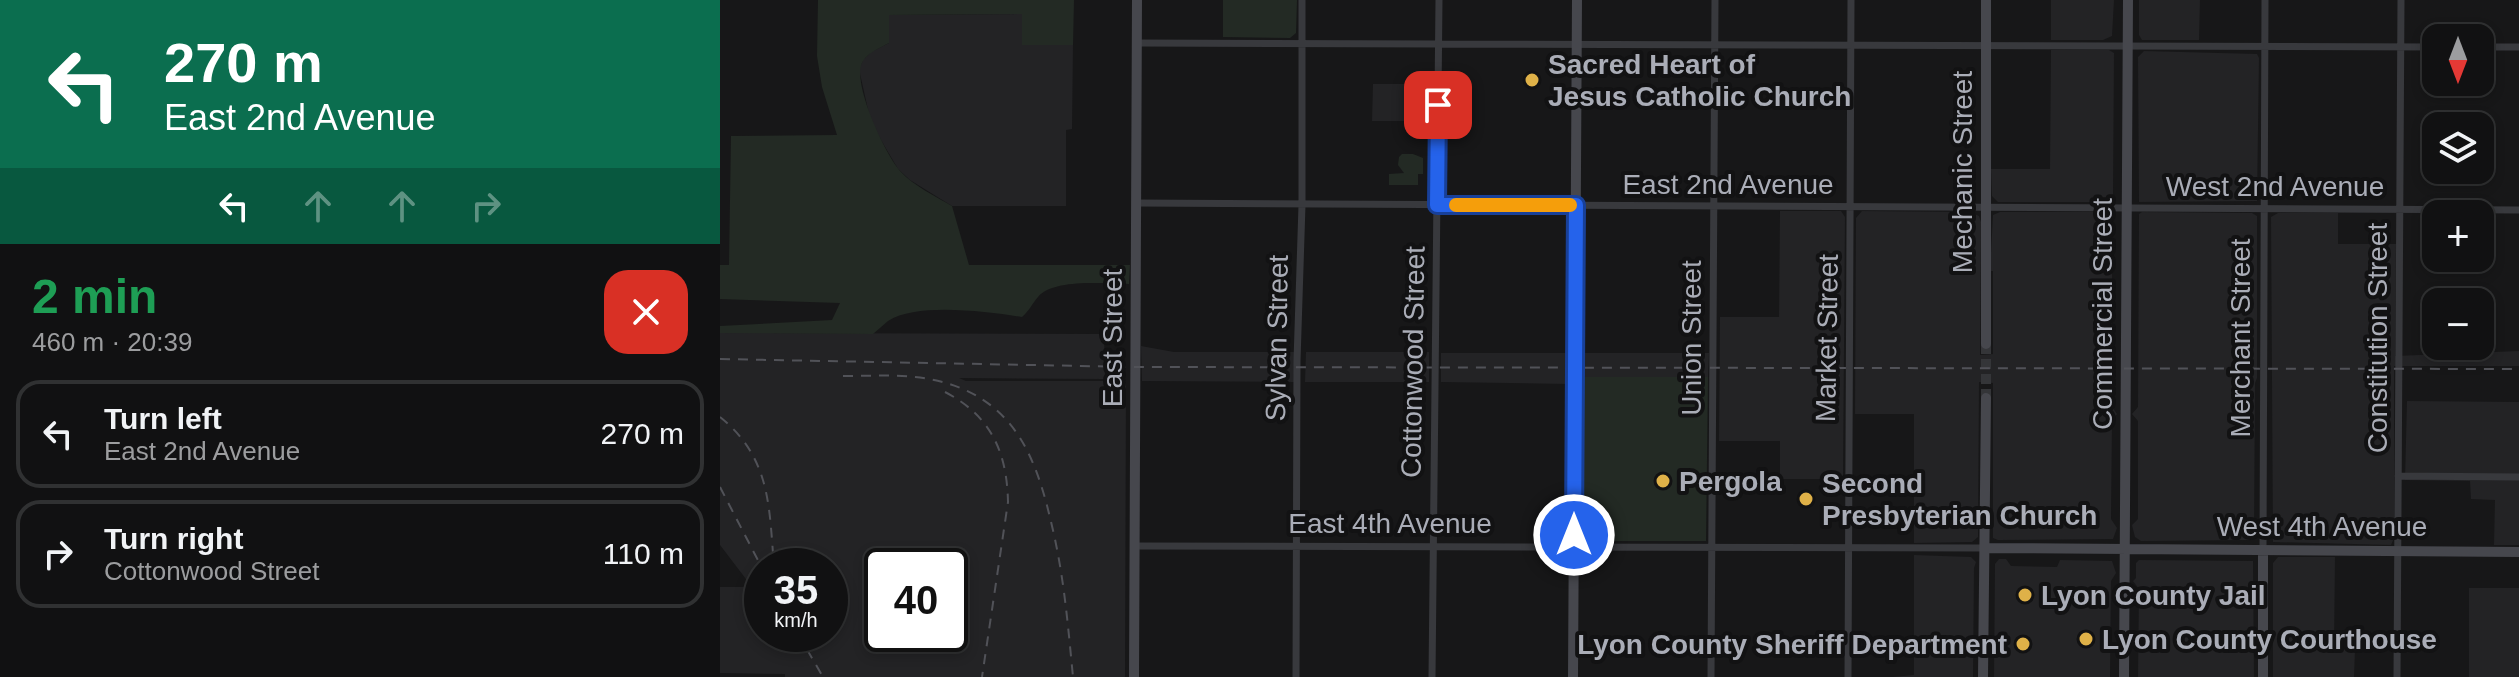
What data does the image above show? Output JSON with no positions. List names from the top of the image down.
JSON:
{
  "streets": {
    "street": [
      "Mechanic Street",
      "East 2nd Avenue",
      "West 2nd Avenue",
      "Commercial Street",
      "East Street",
      "Sylvan Street",
      "Union Street",
      "Market Street",
      "Merchant Street",
      "Constitution Street",
      "Cottonwood Street",
      "East 4th Avenue",
      "West 4th Avenue"
    ]
  },
  "crossings": [
    ["Mechanic Street", "East 2nd Avenue"],
    ["East 2nd Avenue", "West 2nd Avenue"],
    ["East 2nd Avenue", "Commercial Street"],
    ["East 2nd Avenue", "East Street"],
    ["East 2nd Avenue", "Sylvan Street"],
    ["East 2nd Avenue", "Union Street"],
    ["East 2nd Avenue", "Market Street"],
    ["East 2nd Avenue", "Cottonwood Street"],
    ["West 2nd Avenue", "Commercial Street"],
    ["West 2nd Avenue", "Merchant Street"],
    ["West 2nd Avenue", "Constitution Street"],
    ["Commercial Street", "East 4th Avenue"],
    ["Commercial Street", "West 4th Avenue"],
    ["East Street", "East 4th Avenue"],
    ["Sylvan Street", "East 4th Avenue"],
    ["Union Street", "East 4th Avenue"],
    ["Market Street", "East 4th Avenue"],
    ["Merchant Street", "West 4th Avenue"],
    ["Constitution Street", "West 4th Avenue"],
    ["Cottonwood Street", "East 4th Avenue"],
    ["East 4th Avenue", "West 4th Avenue"]
  ],
  "places": [
    "Sacred Heart of Jesus Catholic Church",
    "Pergola",
    "Second Presbyterian Church",
    "Lyon County Jail",
    "Lyon County Courthouse",
    "Lyon County Sheriff Department"
  ],
  "north": "bottom",
  "page": {
    "turn": ["270 m", "East 2nd Avenue"],
    "map_buttons": ["+", "−"],
    "heading": ["2 min", "460 m · 20:39"],
    "list": [
      {
        "name": "Turn left",
        "note": "East 2nd Avenue",
        "value": "270 m"
      },
      {
        "name": "Turn right",
        "note": "Cottonwood Street",
        "value": "110 m"
      }
    ],
    "speed": "35 km/h",
    "limit": "40"
  }
}
